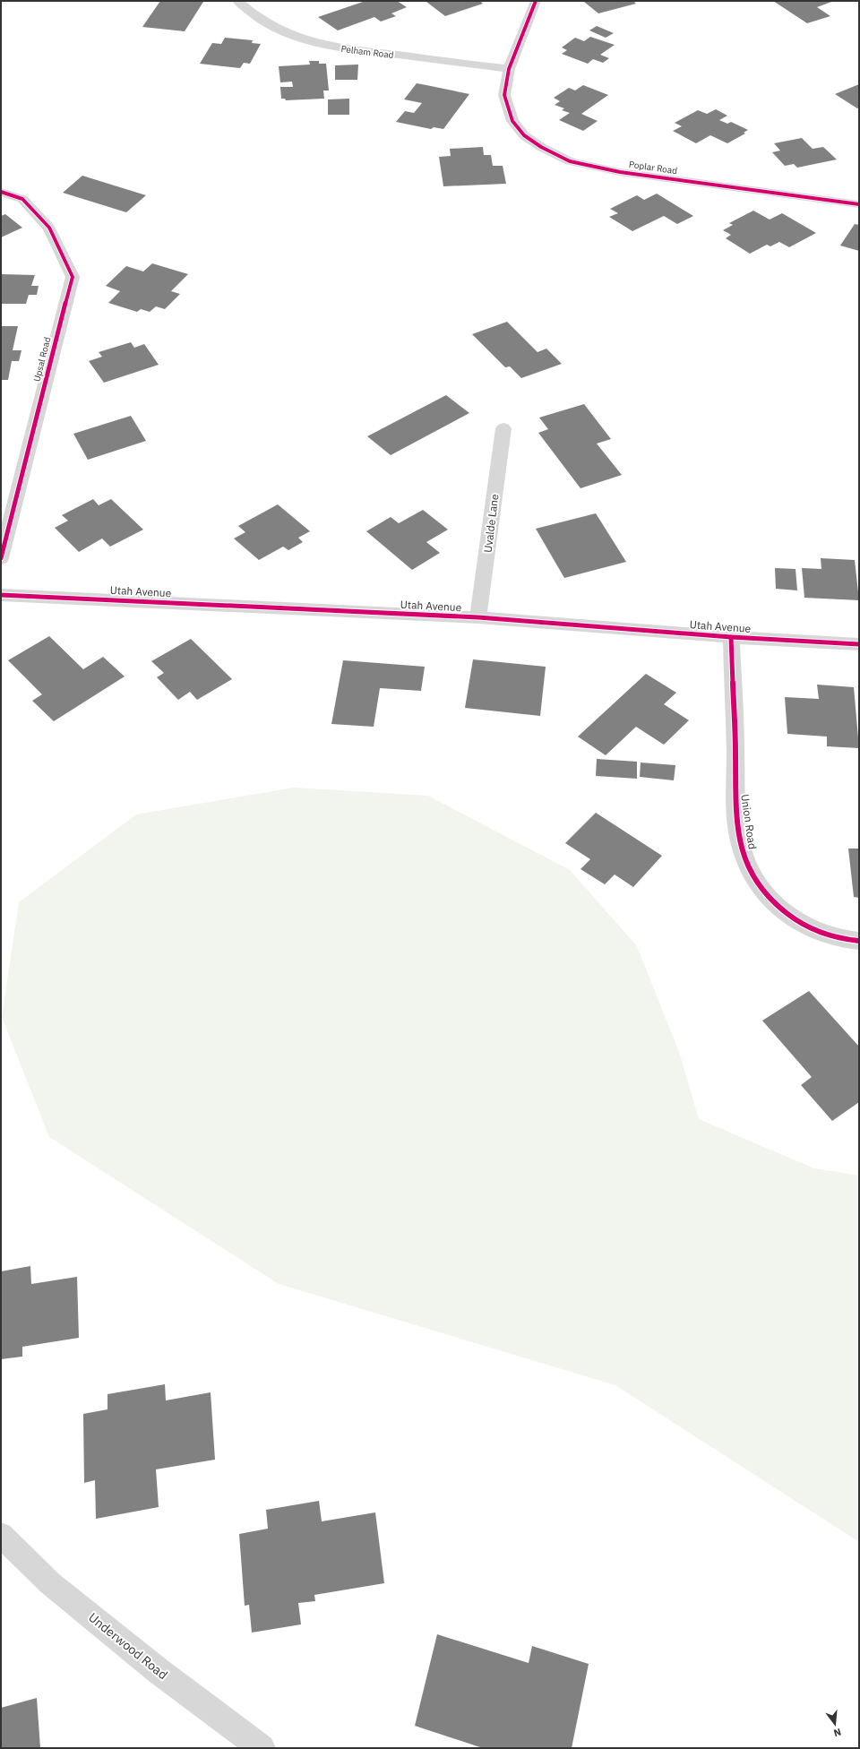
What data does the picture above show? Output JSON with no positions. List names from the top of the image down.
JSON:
{
  "streets": {
    "street": [
      "Pelham Road",
      "Poplar Road",
      "Upsal Road",
      "Uvalde Lane",
      "Utah Avenue",
      "Union Road",
      "Underwood Road"
    ]
  },
  "crossings": [
    ["Pelham Road", "Poplar Road"],
    ["Uvalde Lane", "Utah Avenue"],
    ["Utah Avenue", "Union Road"]
  ],
  "north": "bottom"
}
